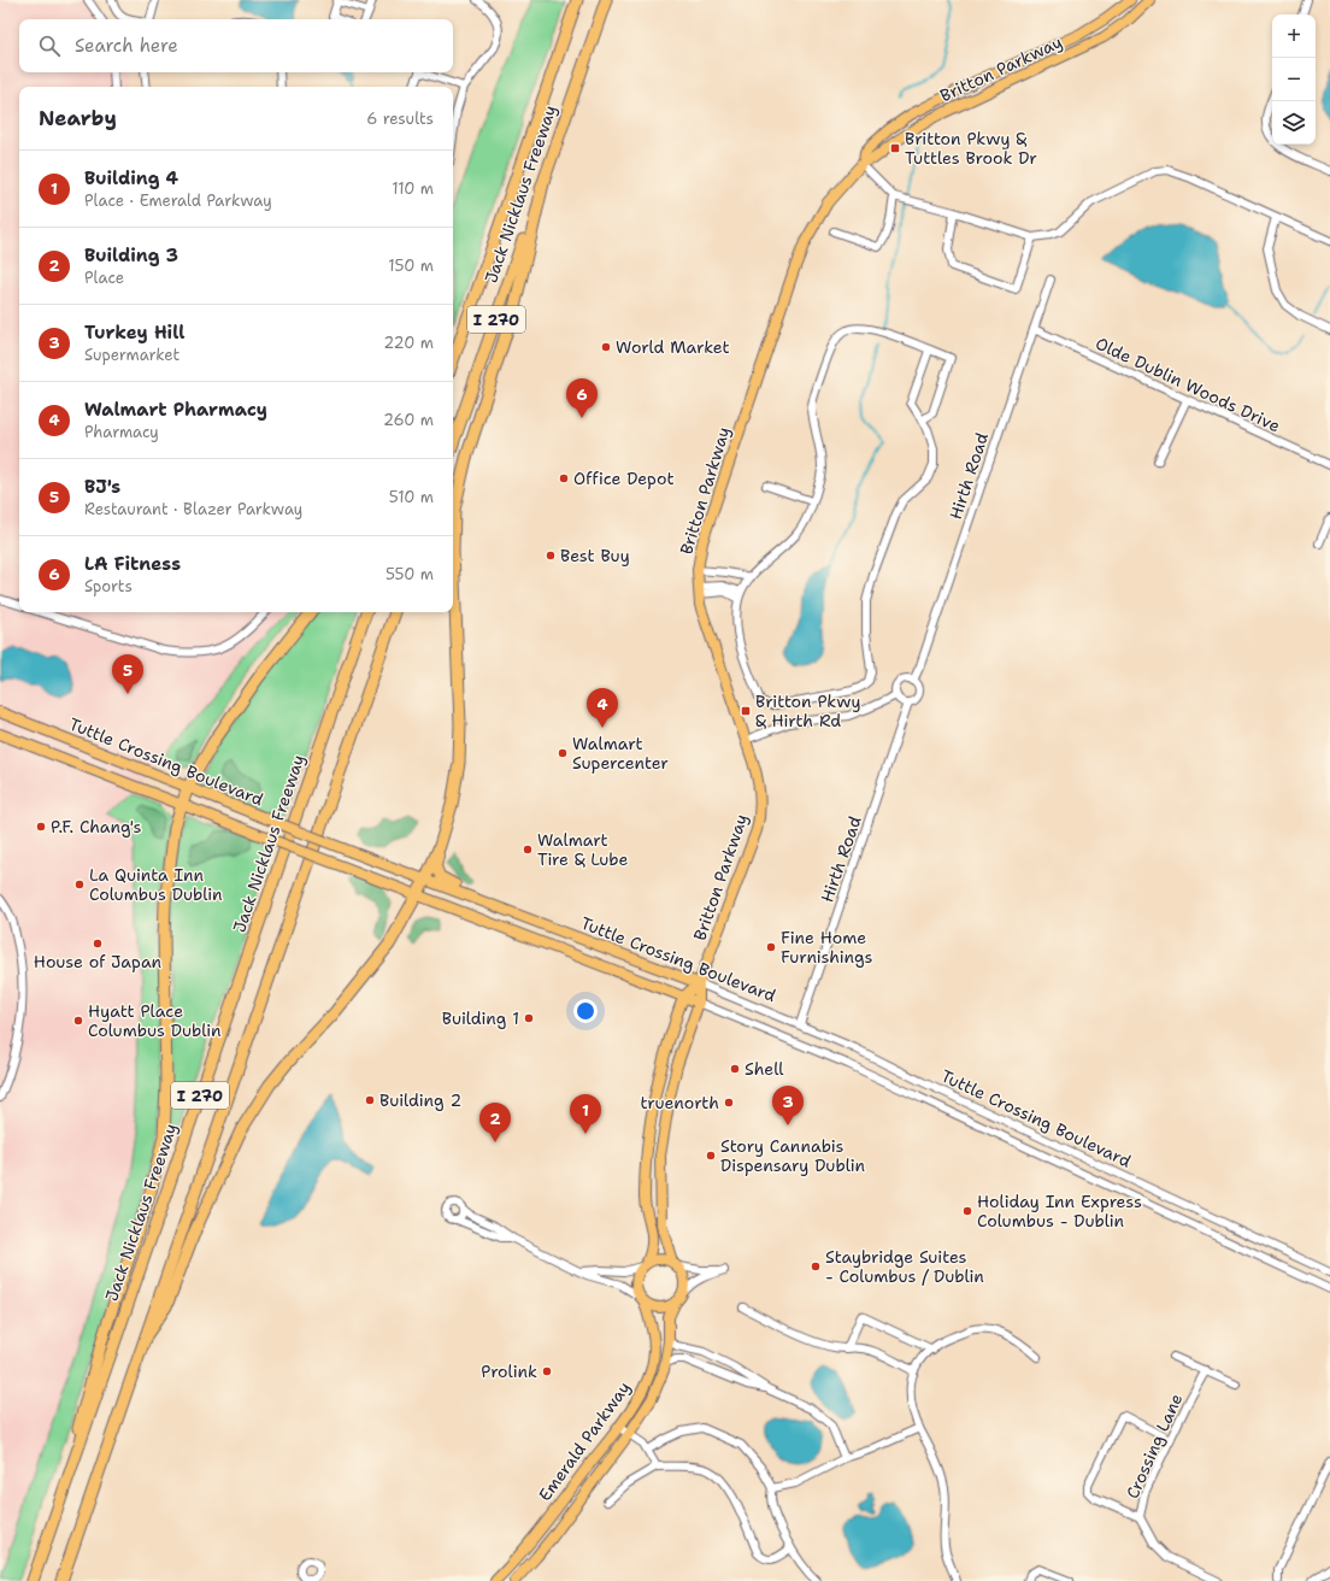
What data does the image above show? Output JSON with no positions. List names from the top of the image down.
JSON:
{
  "streets": {
    "highway": ["Jack Nicklaus Freeway", "I 270"],
    "main road": ["Britton Parkway", "Tuttle Crossing Boulevard", "Emerald Parkway"],
    "street": ["Olde Dublin Woods Drive", "Hirth Road", "Crossing Lane"]
  },
  "crossings": [
    ["Britton Parkway", "Tuttle Crossing Boulevard"],
    ["Olde Dublin Woods Drive", "Hirth Road"],
    ["Hirth Road", "Tuttle Crossing Boulevard"]
  ],
  "places": {
    "transit": ["Britton Pkwy & Tuttles Brook Dr", "Britton Pkwy & Hirth Rd"],
    "other": [
      "World Market",
      "Office Depot",
      "Best Buy",
      "Walmart Supercenter",
      "P.F. Chang's",
      "Walmart Tire & Lube",
      "La Quinta Inn Columbus Dublin",
      "House of Japan",
      "Fine Home Furnishings",
      "Building 1",
      "Hyatt Place Columbus Dublin",
      "Shell",
      "Building 2",
      "truenorth",
      "Story Cannabis Dispensary Dublin",
      "Holiday Inn Express Columbus - Dublin",
      "Staybridge Suites - Columbus / Dublin",
      "Prolink"
    ]
  },
  "page": {
    "map_buttons": ["+", "−"],
    "search": "Search here",
    "heading": ["Nearby", "6 results"],
    "list": [
      {
        "mark": "1",
        "name": "Building 4",
        "note": "Place · Emerald Parkway",
        "value": "110 m"
      },
      {
        "mark": "2",
        "name": "Building 3",
        "note": "Place",
        "value": "150 m"
      },
      {
        "mark": "3",
        "name": "Turkey Hill",
        "note": "Supermarket",
        "value": "220 m"
      },
      {
        "mark": "4",
        "name": "Walmart Pharmacy",
        "note": "Pharmacy",
        "value": "260 m"
      },
      {
        "mark": "5",
        "name": "BJ's",
        "note": "Restaurant · Blazer Parkway",
        "value": "510 m"
      },
      {
        "mark": "6",
        "name": "LA Fitness",
        "note": "Sports",
        "value": "550 m"
      }
    ],
    "pins": [
      "6",
      "5",
      "4",
      "3",
      "1",
      "2"
    ]
  }
}
